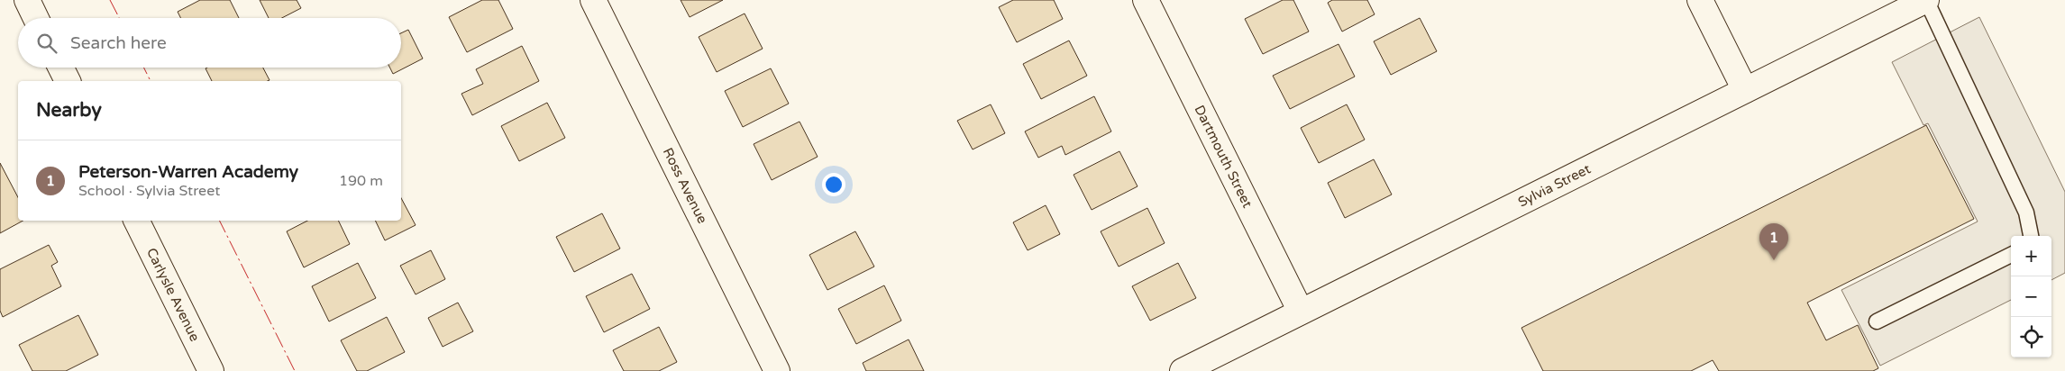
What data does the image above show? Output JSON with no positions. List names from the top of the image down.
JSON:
{
  "streets": {
    "street": [
      "Dartmouth Street",
      "Ross Avenue",
      "Sylvia Street",
      "Carlysle Avenue"
    ]
  },
  "crossings": [
    ["Dartmouth Street", "Sylvia Street"]
  ],
  "page": {
    "search": "Search here",
    "heading": "Nearby",
    "list": [
      {
        "mark": "1",
        "name": "Peterson-Warren Academy",
        "note": "School · Sylvia Street",
        "value": "190 m"
      }
    ],
    "pins": "1",
    "map_buttons": ["+", "−"]
  }
}
